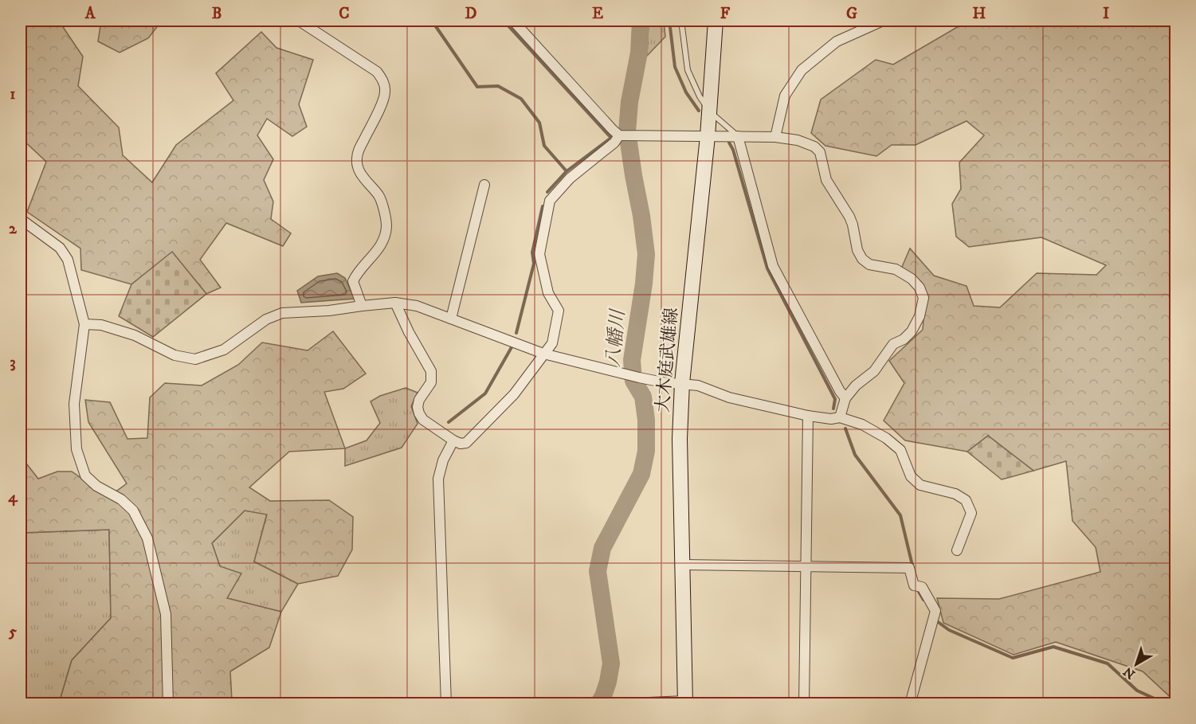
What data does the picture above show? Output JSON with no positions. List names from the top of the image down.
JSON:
{
  "streets": {
    "main road": ["大木庭武雄線"]
  },
  "water": ["八幡川"],
  "north": "bottom left",
  "grid": {
    "columns": [
      "A",
      "B",
      "C",
      "D",
      "E",
      "F",
      "G",
      "H",
      "I"
    ],
    "rows": [
      "1",
      "2",
      "3",
      "4",
      "5"
    ]
  }
}
